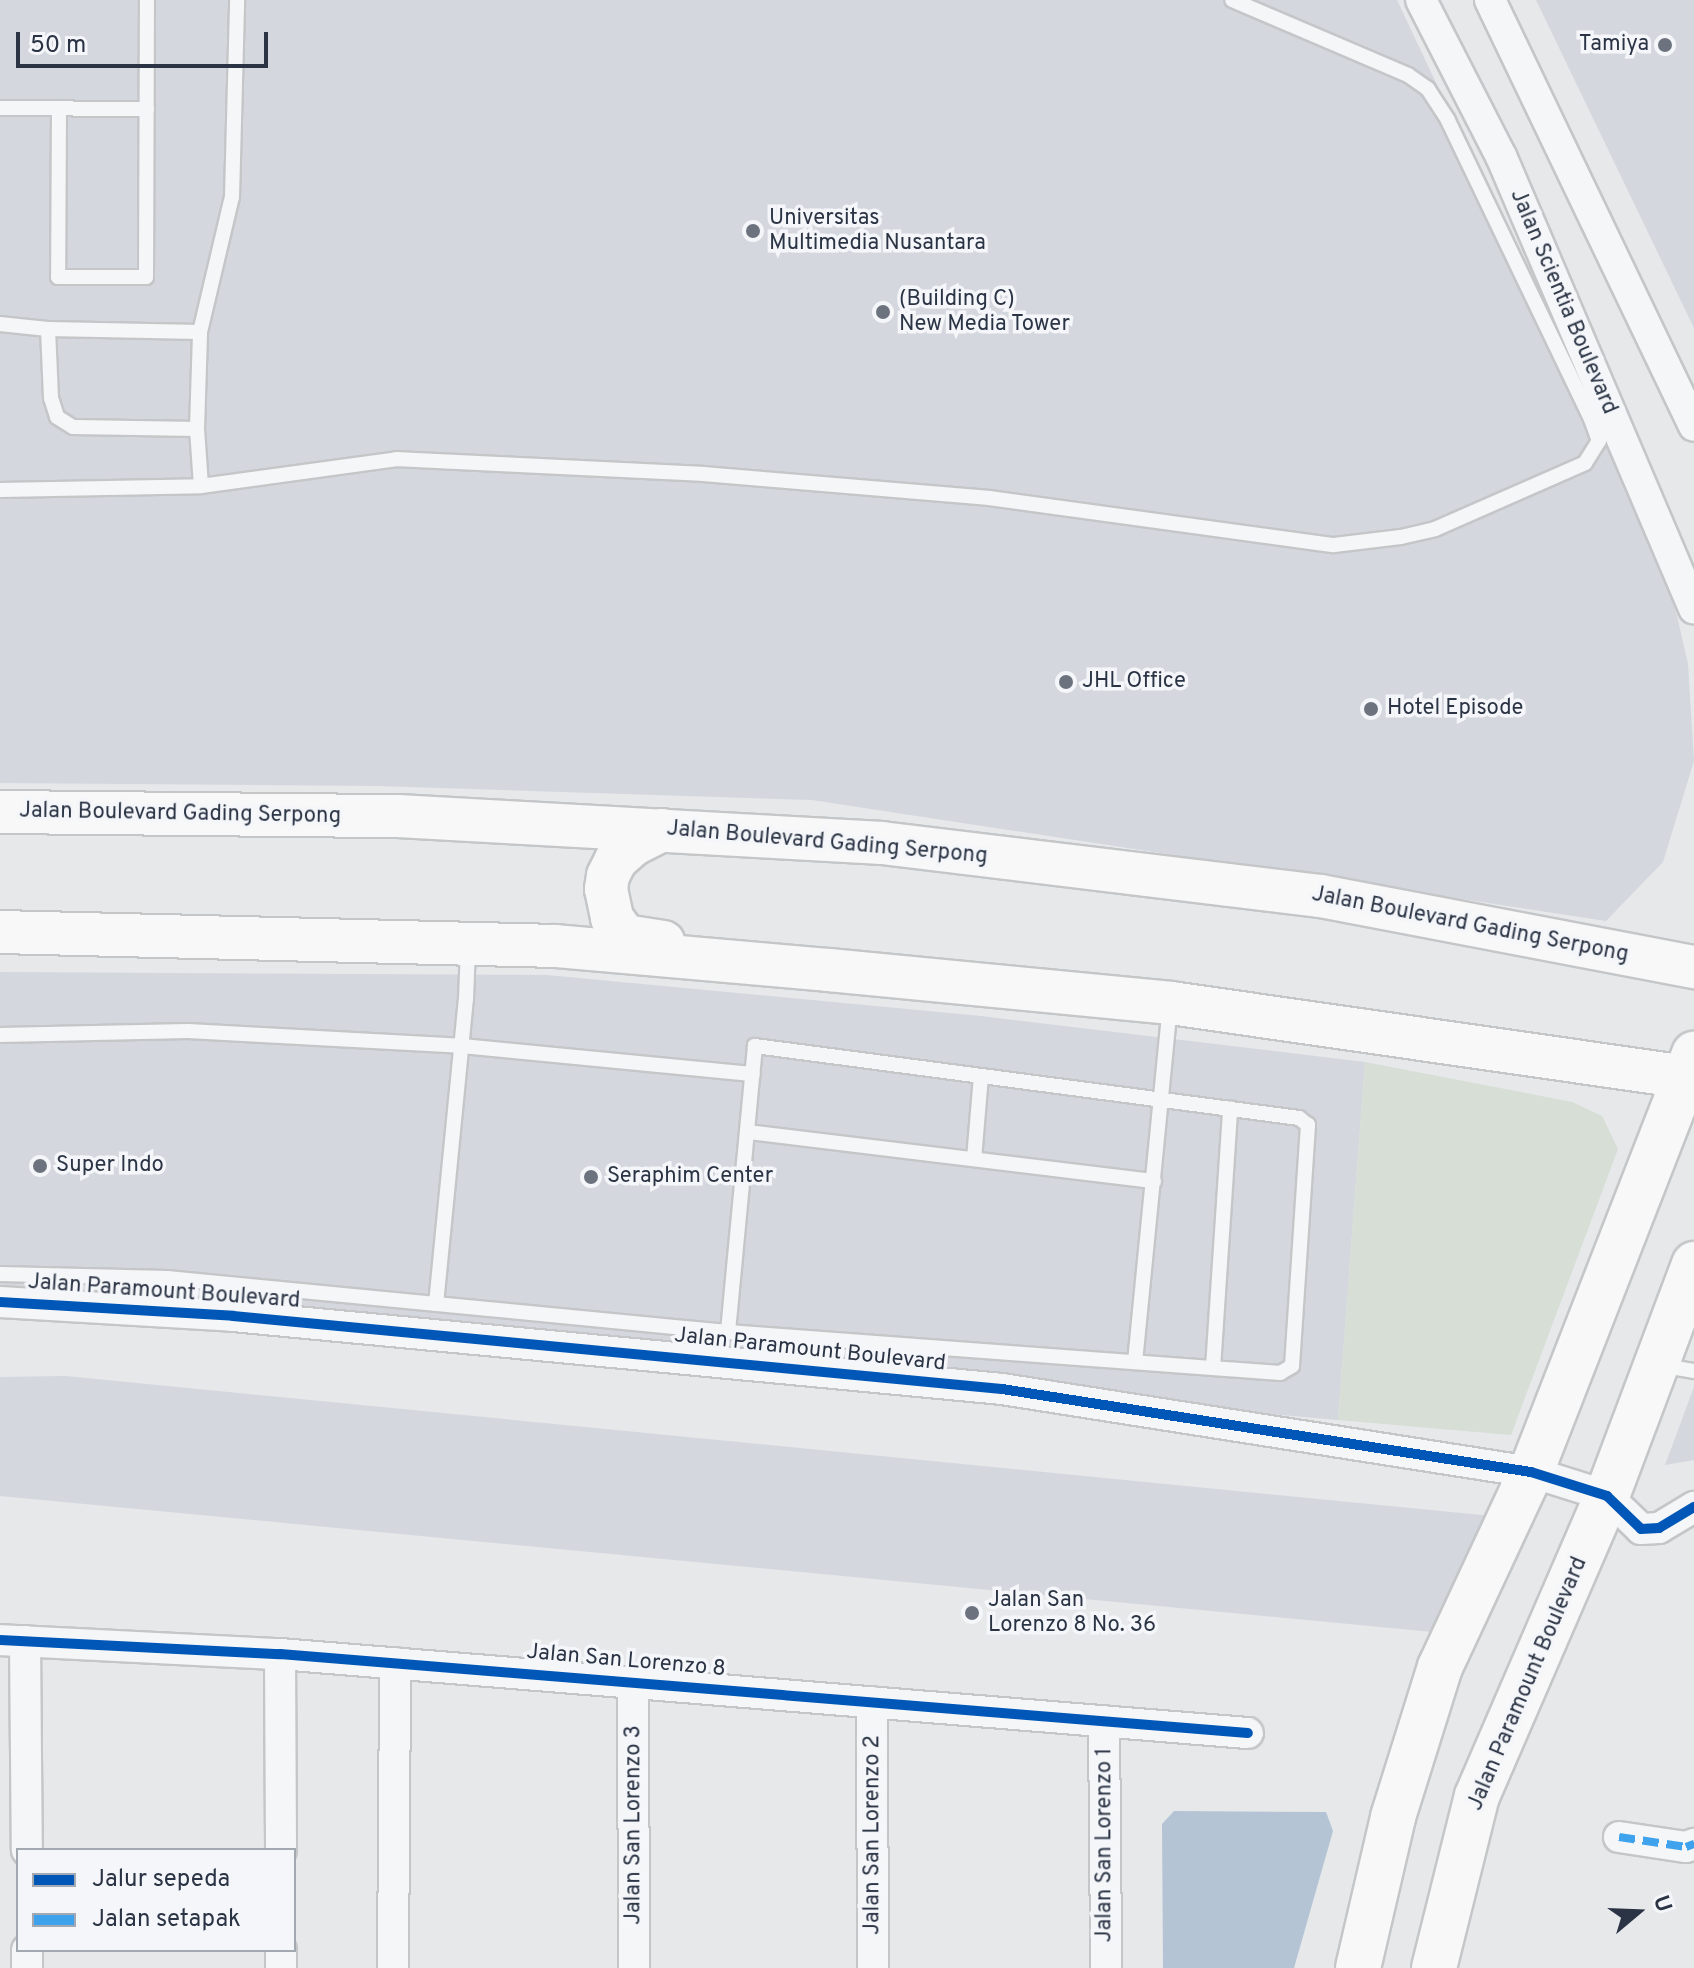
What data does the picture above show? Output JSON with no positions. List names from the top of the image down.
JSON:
{
  "streets": {
    "main road": ["Jalan Boulevard Gading Serpong", "Jalan Paramount Boulevard"],
    "street": [
      "Jalan Scientia Boulevard",
      "Jalan San Lorenzo 8",
      "Jalan San Lorenzo 3",
      "Jalan San Lorenzo 2",
      "Jalan San Lorenzo 1"
    ]
  },
  "crossings": [
    ["Jalan San Lorenzo 8", "Jalan San Lorenzo 3"],
    ["Jalan San Lorenzo 8", "Jalan San Lorenzo 2"],
    ["Jalan San Lorenzo 8", "Jalan San Lorenzo 1"]
  ],
  "places": [
    "Tamiya",
    "Universitas Multimedia Nusantara",
    "(Building C) New Media Tower",
    "JHL Office",
    "Hotel Episode",
    "Super Indo",
    "Seraphim Center",
    "Jalan San Lorenzo 8 No. 36"
  ],
  "legend": ["Jalur sepeda", "Jalan setapak"],
  "scale_bar": "50 m",
  "north": "right"
}
